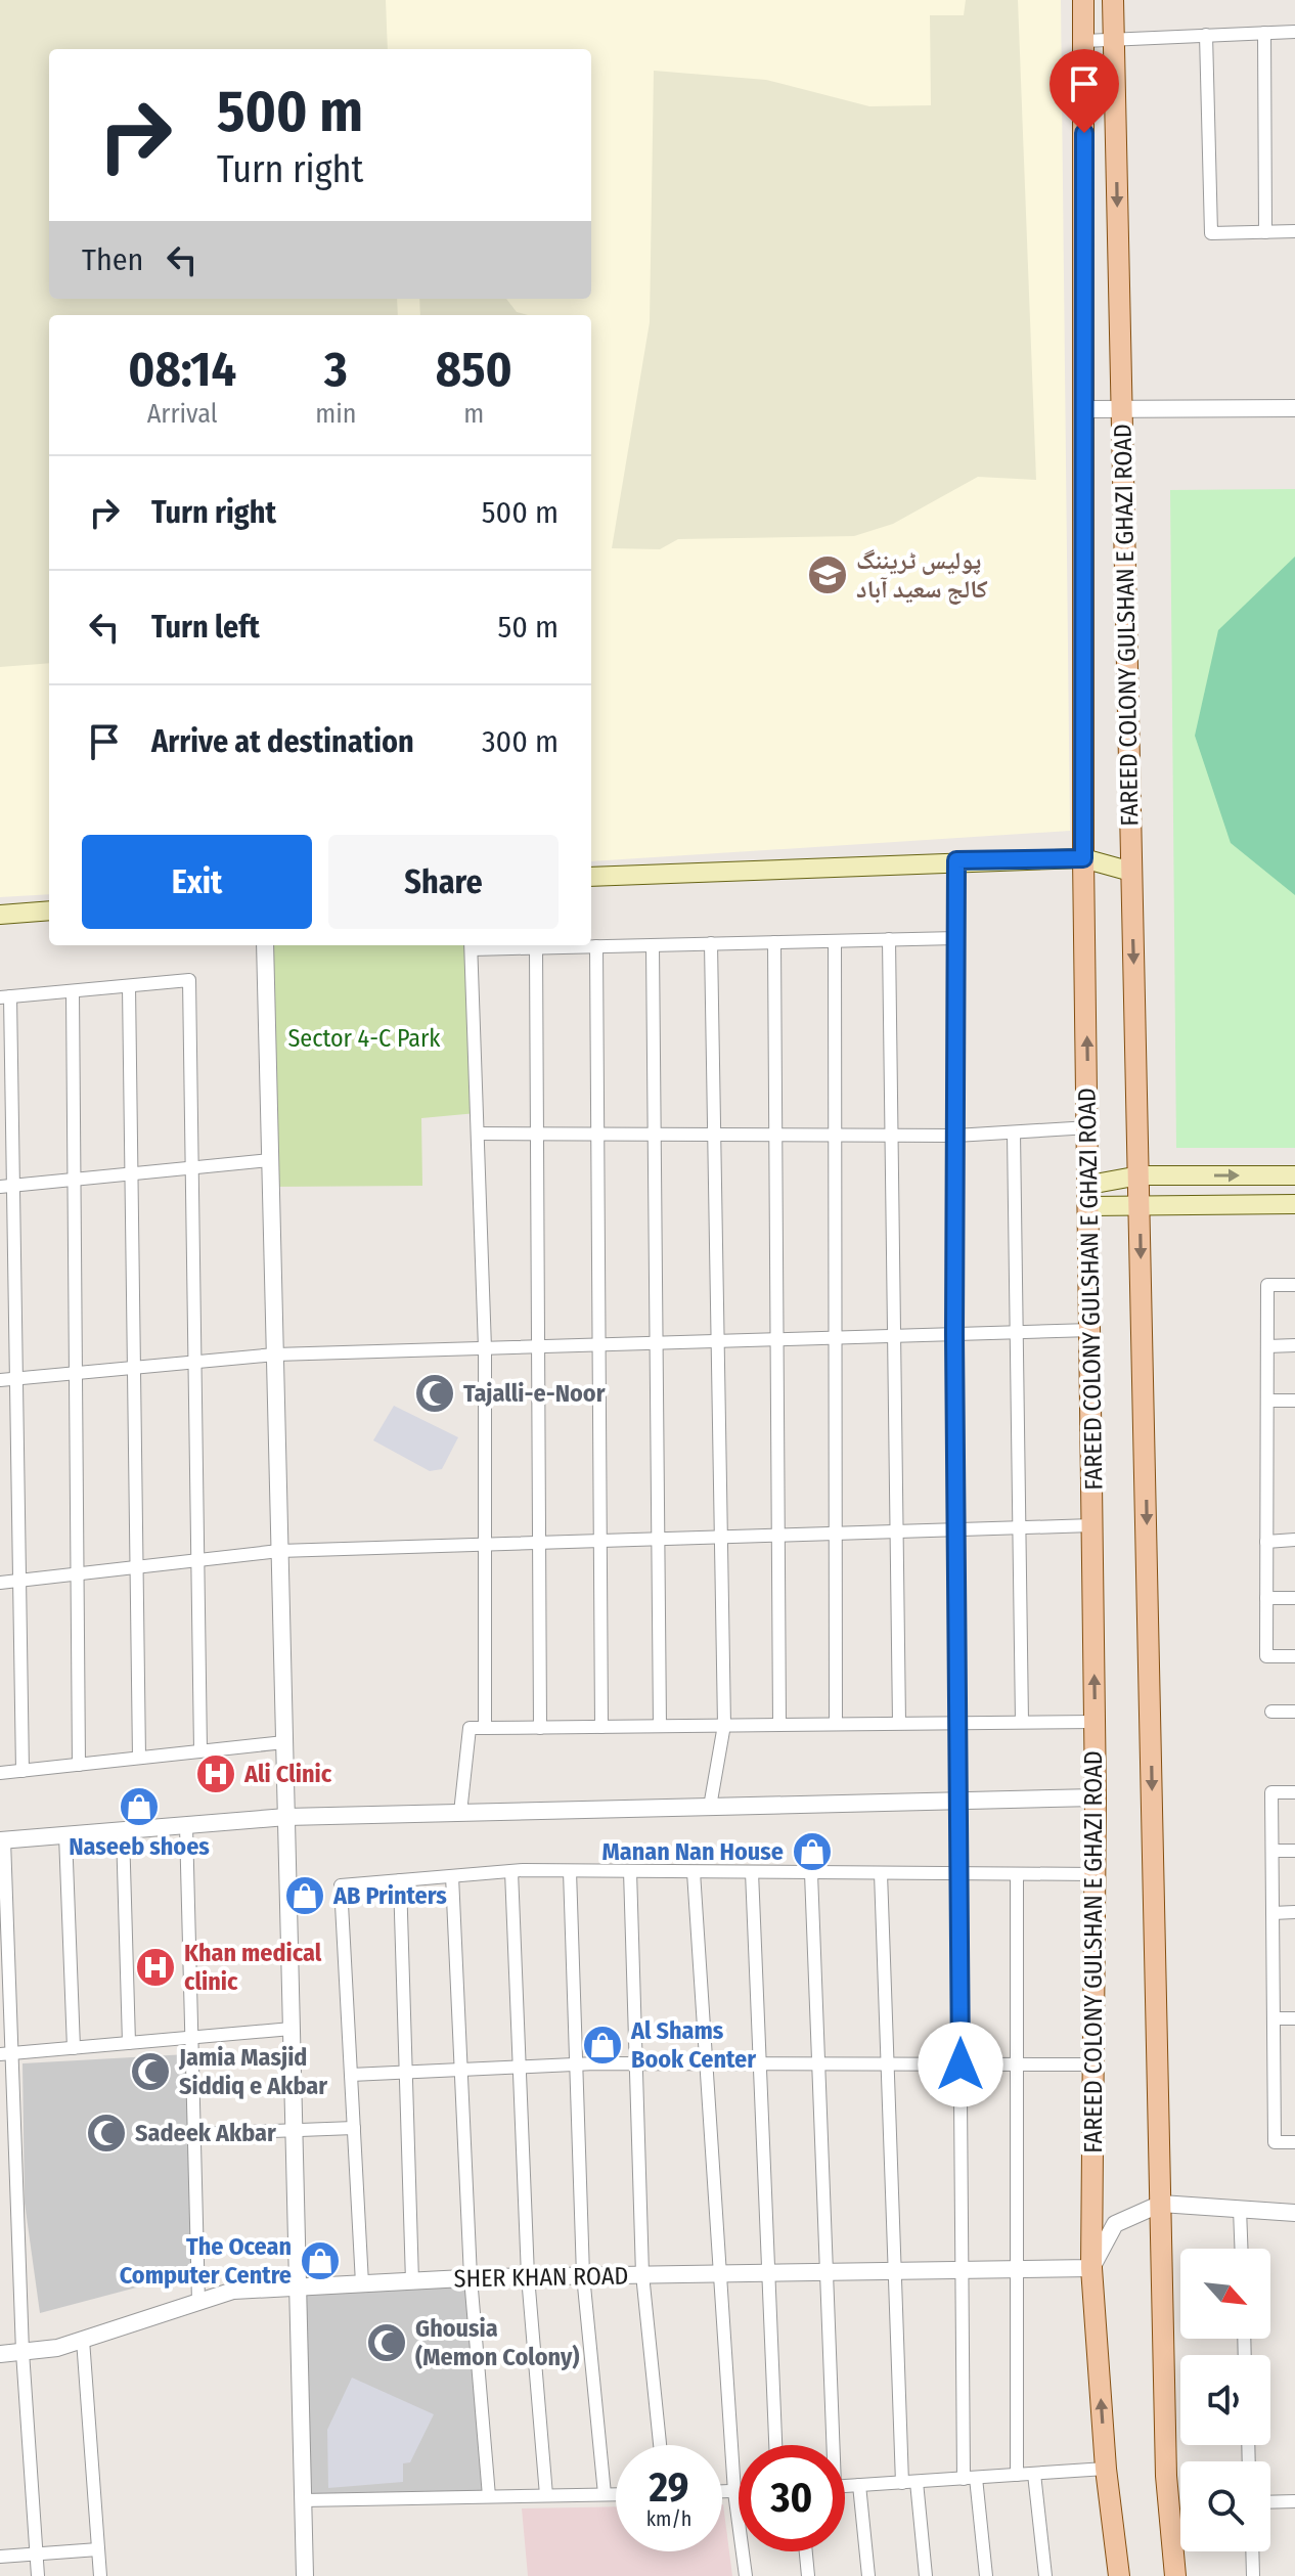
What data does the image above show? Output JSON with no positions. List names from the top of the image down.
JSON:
{
  "streets": {
    "main road": ["FAREED COLONY GULSHAN E GHAZI ROAD"],
    "street": ["SHER KHAN ROAD"]
  },
  "crossings": [
    ["FAREED COLONY GULSHAN E GHAZI ROAD", "SHER KHAN ROAD"]
  ],
  "parks": ["Sector 4-C Park"],
  "places": {
    "school or university": ["پولیس ٹریننگ کالج سعید آباد"],
    "mosque": [
      "Tajalli-e-Noor",
      "Jamia Masjid Siddiq e Akbar",
      "Sadeek Akbar",
      "Ghousia (Memon Colony)"
    ],
    "hospital": ["Ali Clinic", "Khan medical clinic"],
    "shop": [
      "Naseeb shoes",
      "Manan Nan House",
      "AB Printers",
      "Al Shams Book Center",
      "The Ocean Computer Centre"
    ]
  },
  "north": "bottom right",
  "page": {
    "turn": ["500 m", "Turn right"],
    "then": "Then",
    "eta": [
      "08:14",
      "Arrival",
      "3",
      "min",
      "850",
      "m"
    ],
    "list": [
      {
        "name": "Turn right",
        "value": "500 m"
      },
      {
        "name": "Turn left",
        "value": "50 m"
      },
      {
        "name": "Arrive at destination",
        "value": "300 m"
      }
    ],
    "buttons": ["Exit", "Share"],
    "speed": "29 km/h",
    "limit": "30"
  }
}
